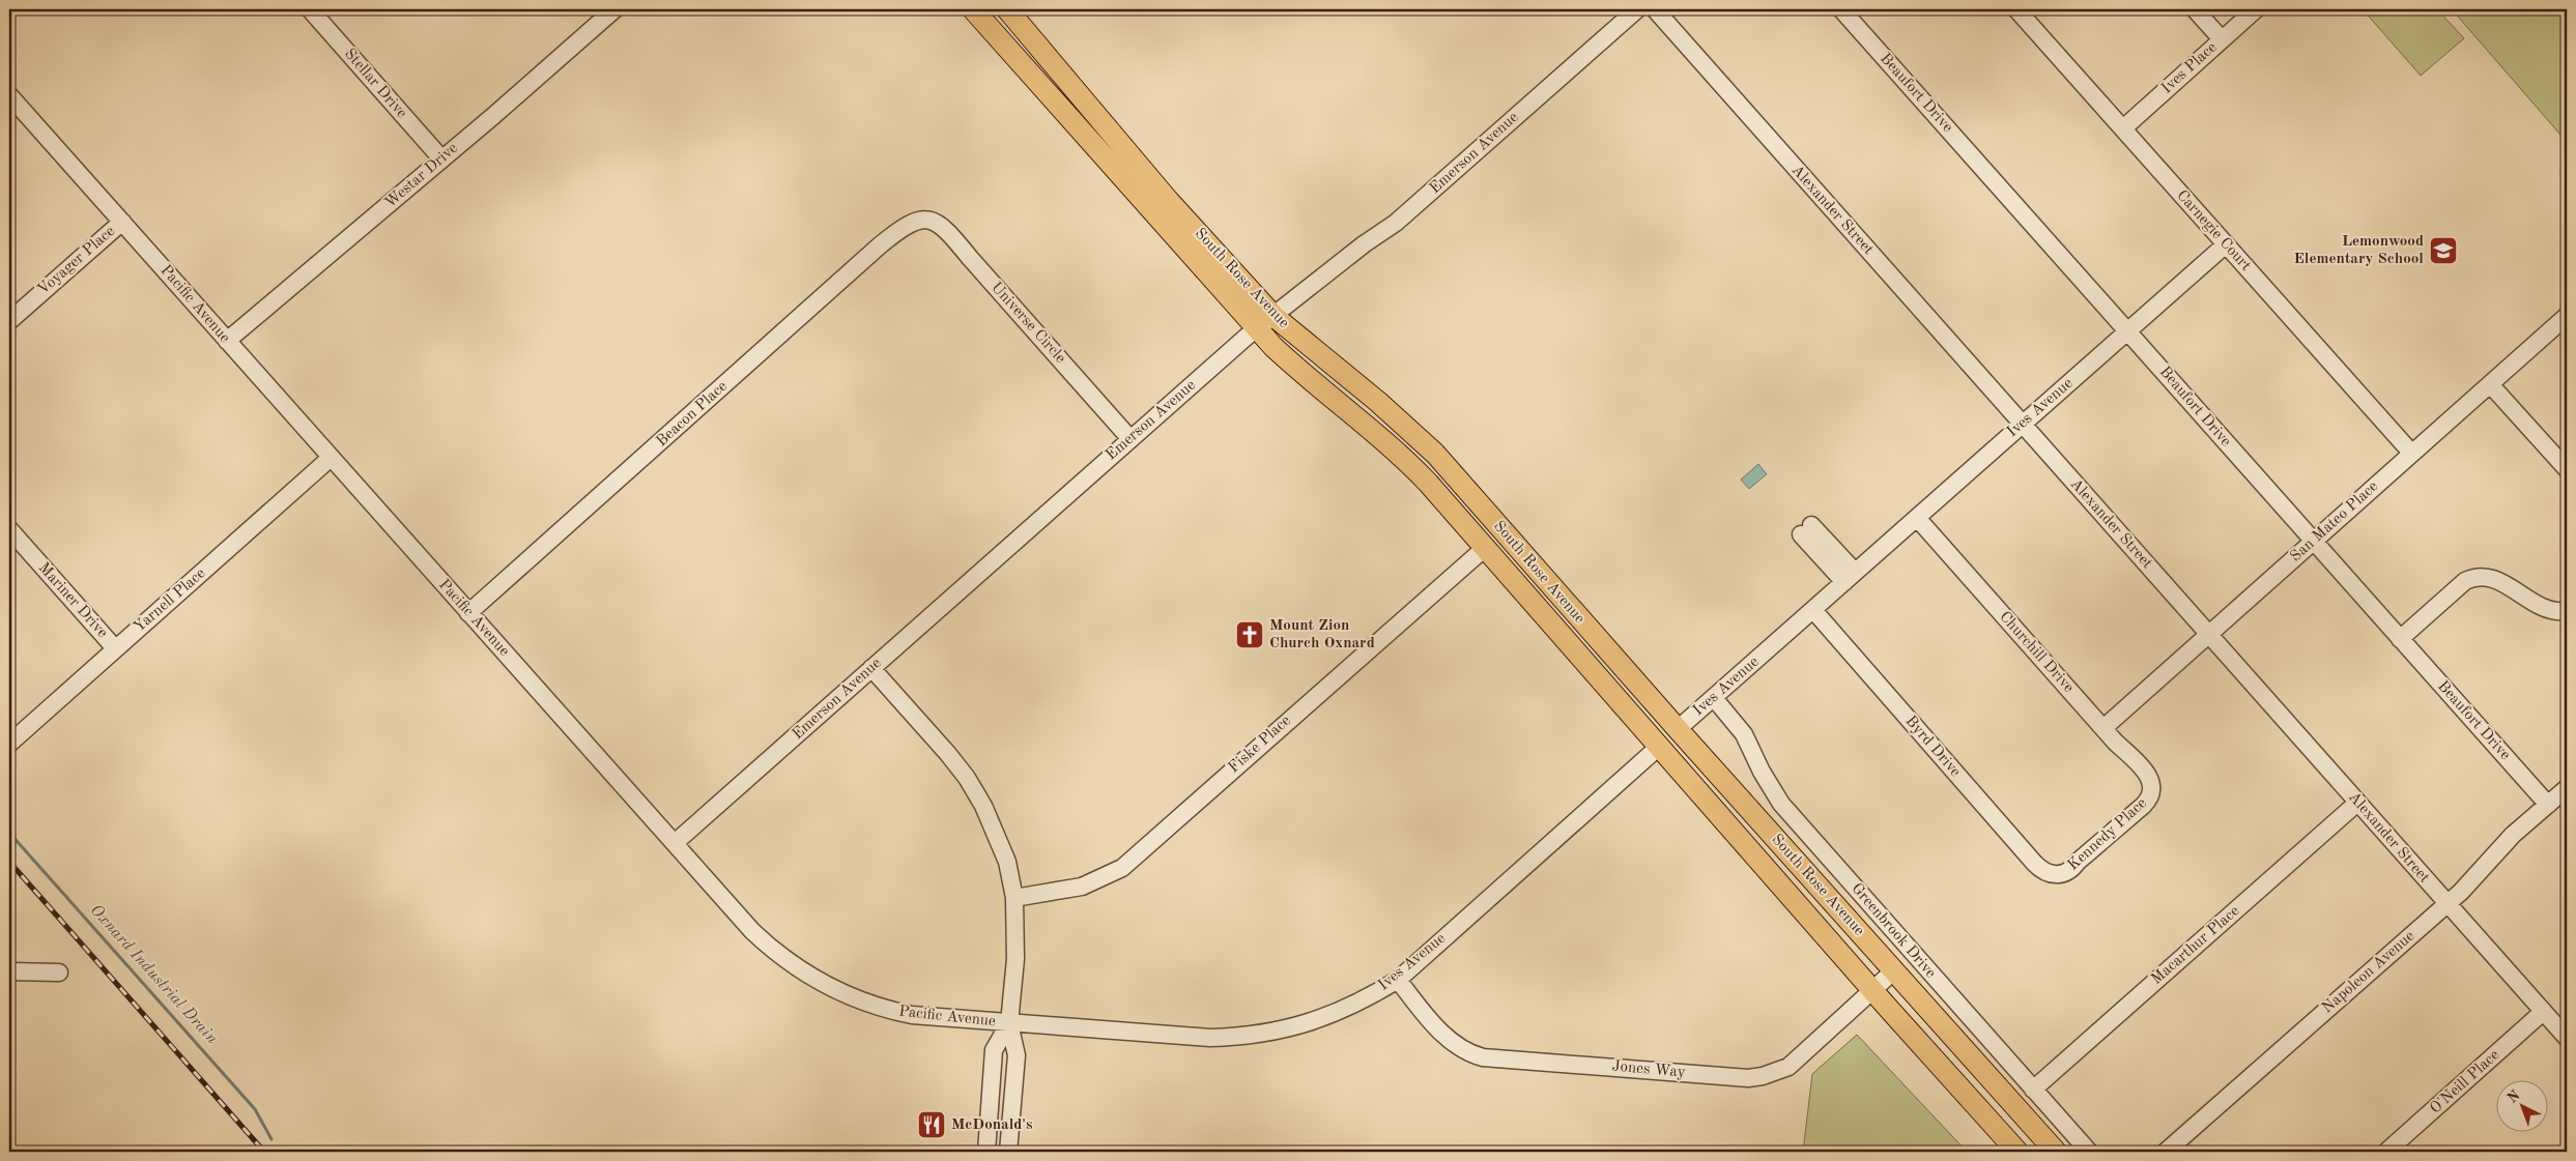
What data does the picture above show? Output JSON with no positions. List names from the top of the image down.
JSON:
{
  "streets": {
    "main road": ["South Rose Avenue"],
    "street": [
      "Ives Place",
      "Stellar Drive",
      "Beaufort Drive",
      "Emerson Avenue",
      "Westar Drive",
      "Alexander Street",
      "Carnegie Court",
      "Voyager Place",
      "Pacific Avenue",
      "Universe Circle",
      "Ives Avenue",
      "Beacon Place",
      "San Mateo Place",
      "Mariner Drive",
      "Yarnell Place",
      "Churchill Drive",
      "Fiske Place",
      "Byrd Drive",
      "Kennedy Place",
      "Greenbrook Drive",
      "Macarthur Place",
      "Napoleon Avenue",
      "Jones Way",
      "O'Neill Place"
    ]
  },
  "crossings": [
    ["Ives Place", "Carnegie Court"],
    ["Stellar Drive", "Westar Drive"],
    ["Beaufort Drive", "Ives Avenue"],
    ["Beaufort Drive", "San Mateo Place"],
    ["Beaufort Drive", "Napoleon Avenue"],
    ["Emerson Avenue", "South Rose Avenue"],
    ["Emerson Avenue", "Pacific Avenue"],
    ["Emerson Avenue", "Universe Circle"],
    ["Westar Drive", "Pacific Avenue"],
    ["Alexander Street", "Ives Avenue"],
    ["Alexander Street", "San Mateo Place"],
    ["Alexander Street", "Macarthur Place"],
    ["Alexander Street", "Napoleon Avenue"],
    ["Alexander Street", "O'Neill Place"],
    ["Carnegie Court", "Ives Avenue"],
    ["Carnegie Court", "San Mateo Place"],
    ["Voyager Place", "Pacific Avenue"],
    ["South Rose Avenue", "Ives Avenue"],
    ["South Rose Avenue", "Fiske Place"],
    ["South Rose Avenue", "Jones Way"],
    ["Pacific Avenue", "Ives Avenue"],
    ["Pacific Avenue", "Beacon Place"],
    ["Pacific Avenue", "Yarnell Place"],
    ["Universe Circle", "Beacon Place"],
    ["Ives Avenue", "Churchill Drive"],
    ["Ives Avenue", "Byrd Drive"],
    ["Ives Avenue", "Greenbrook Drive"],
    ["Ives Avenue", "Jones Way"],
    ["San Mateo Place", "Churchill Drive"],
    ["Mariner Drive", "Yarnell Place"],
    ["Churchill Drive", "Kennedy Place"],
    ["Byrd Drive", "Kennedy Place"],
    ["Greenbrook Drive", "Macarthur Place"]
  ],
  "water": ["Oxnard Industrial Drain"],
  "places": {
    "school or university": ["Lemonwood Elementary School"],
    "church": ["Mount Zion Church Oxnard"],
    "restaurant": ["McDonald's"]
  },
  "north": "top left"
}
